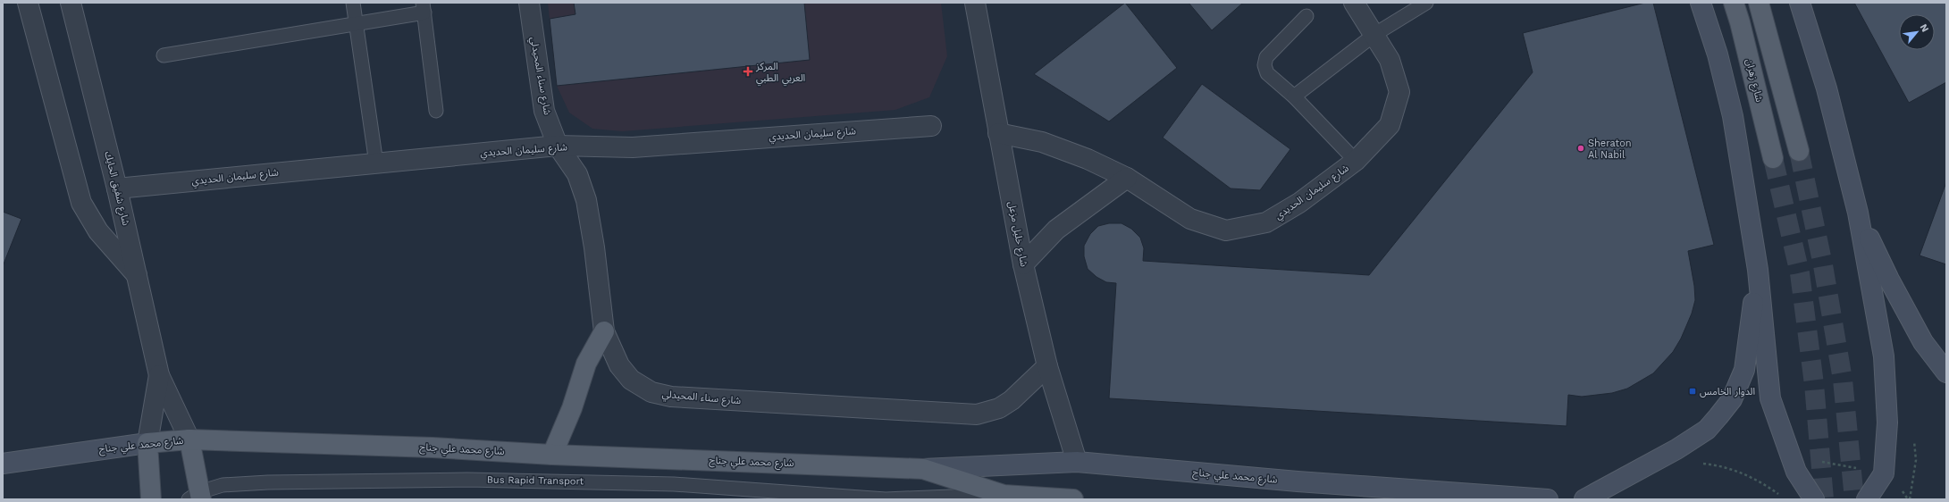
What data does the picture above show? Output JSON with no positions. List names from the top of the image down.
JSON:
{
  "streets": {
    "main road": ["شارع زهران", "شارع محمد علي جناح"],
    "street": [
      "شارع سناء المحيدلي",
      "شارع سليمان الحديدي",
      "شارع شفيق الحايك",
      "شارع خليل مزعل"
    ],
    "lane": ["Bus Rapid Transport"]
  },
  "crossings": [
    ["شارع سناء المحيدلي", "شارع سليمان الحديدي"],
    ["شارع سناء المحيدلي", "شارع خليل مزعل"],
    ["شارع سليمان الحديدي", "شارع شفيق الحايك"],
    ["شارع سليمان الحديدي", "شارع خليل مزعل"],
    ["شارع شفيق الحايك", "شارع محمد علي جناح"],
    ["شارع خليل مزعل", "شارع محمد علي جناح"],
    ["شارع محمد علي جناح", "Bus Rapid Transport"]
  ],
  "places": {
    "health": ["المركز العربي الطبي"],
    "other": ["Sheraton Al Nabil"],
    "transit": ["الدوار الخامس"]
  },
  "north": "top right"
}
